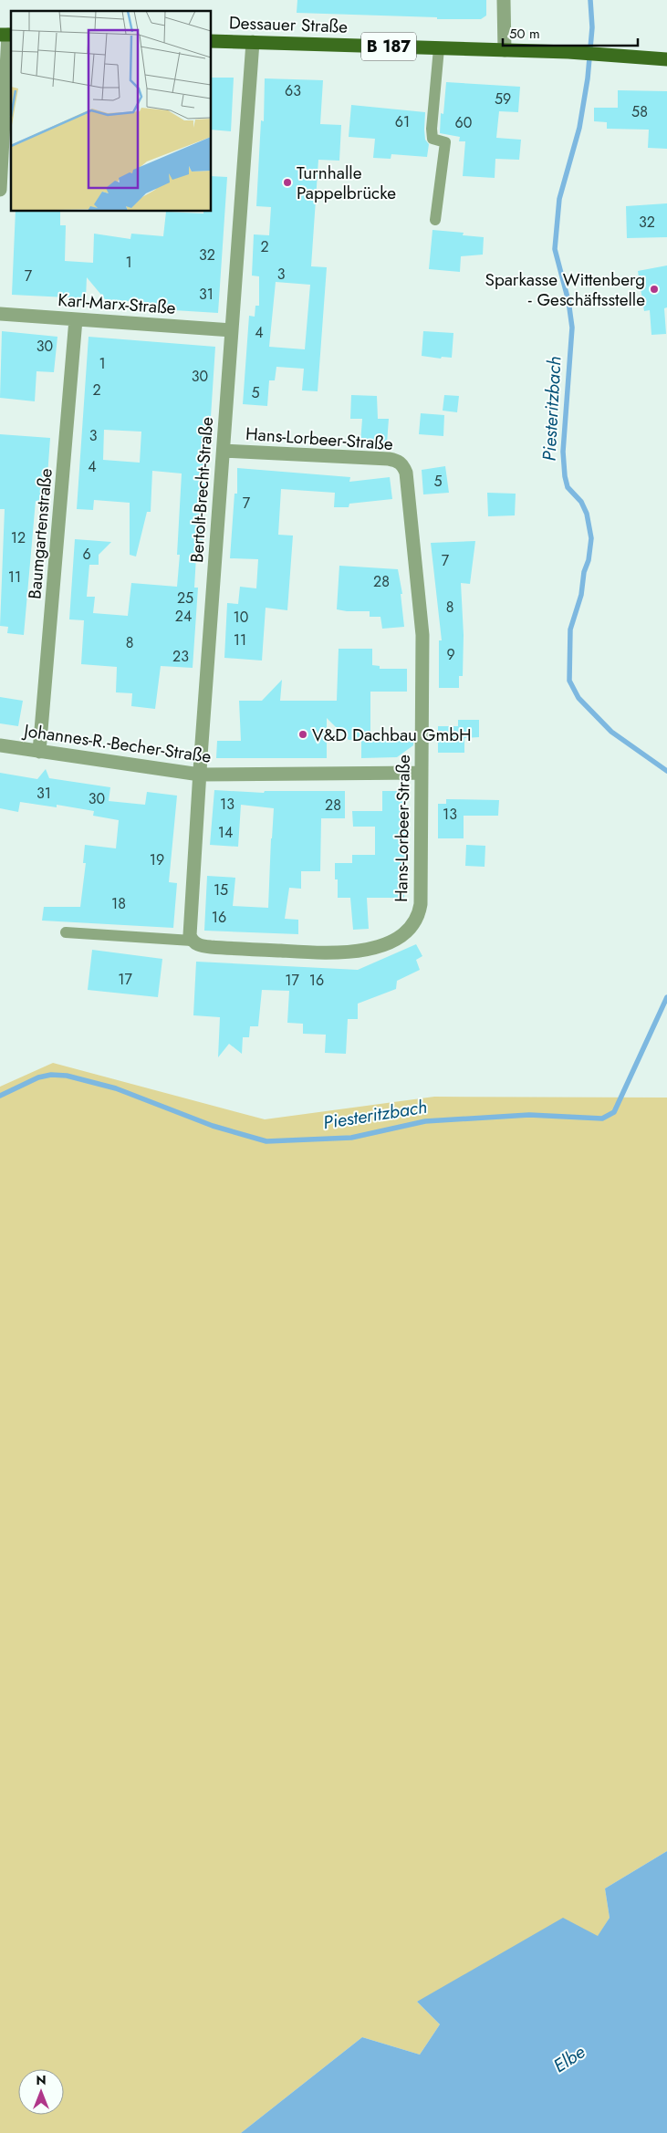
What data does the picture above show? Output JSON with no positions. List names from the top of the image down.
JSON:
{
  "streets": {
    "main road": ["Dessauer Straße", "B 187"],
    "street": [
      "Karl-Marx-Straße",
      "Hans-Lorbeer-Straße",
      "Bertolt-Brecht-Straße",
      "Baumgartenstraße",
      "Johannes-R.-Becher-Straße"
    ]
  },
  "crossings": [
    ["Dessauer Straße", "Bertolt-Brecht-Straße"],
    ["Karl-Marx-Straße", "Bertolt-Brecht-Straße"],
    ["Karl-Marx-Straße", "Baumgartenstraße"],
    ["Hans-Lorbeer-Straße", "Bertolt-Brecht-Straße"],
    ["Hans-Lorbeer-Straße", "Johannes-R.-Becher-Straße"],
    ["Bertolt-Brecht-Straße", "Johannes-R.-Becher-Straße"],
    ["Baumgartenstraße", "Johannes-R.-Becher-Straße"]
  ],
  "water": ["Piesteritzbach", "Elbe"],
  "places": ["Turnhalle Pappelbrücke", "Sparkasse Wittenberg - Geschäftsstelle", "V&D Dachbau GmbH"],
  "house_numbers": [
    "63",
    "59",
    "58",
    "61",
    "60",
    "32",
    "2",
    "32",
    "1",
    "3",
    "7",
    "31",
    "4",
    "30",
    "1",
    "30",
    "2",
    "5",
    "3",
    "4",
    "5",
    "7",
    "12",
    "6",
    "7",
    "11",
    "28",
    "25",
    "8",
    "24",
    "10",
    "11",
    "8",
    "9",
    "23",
    "31",
    "30",
    "13",
    "28",
    "13",
    "14",
    "19",
    "15",
    "18",
    "16",
    "17",
    "17",
    "16"
  ],
  "scale_bar": "50 m",
  "north": "top"
}
